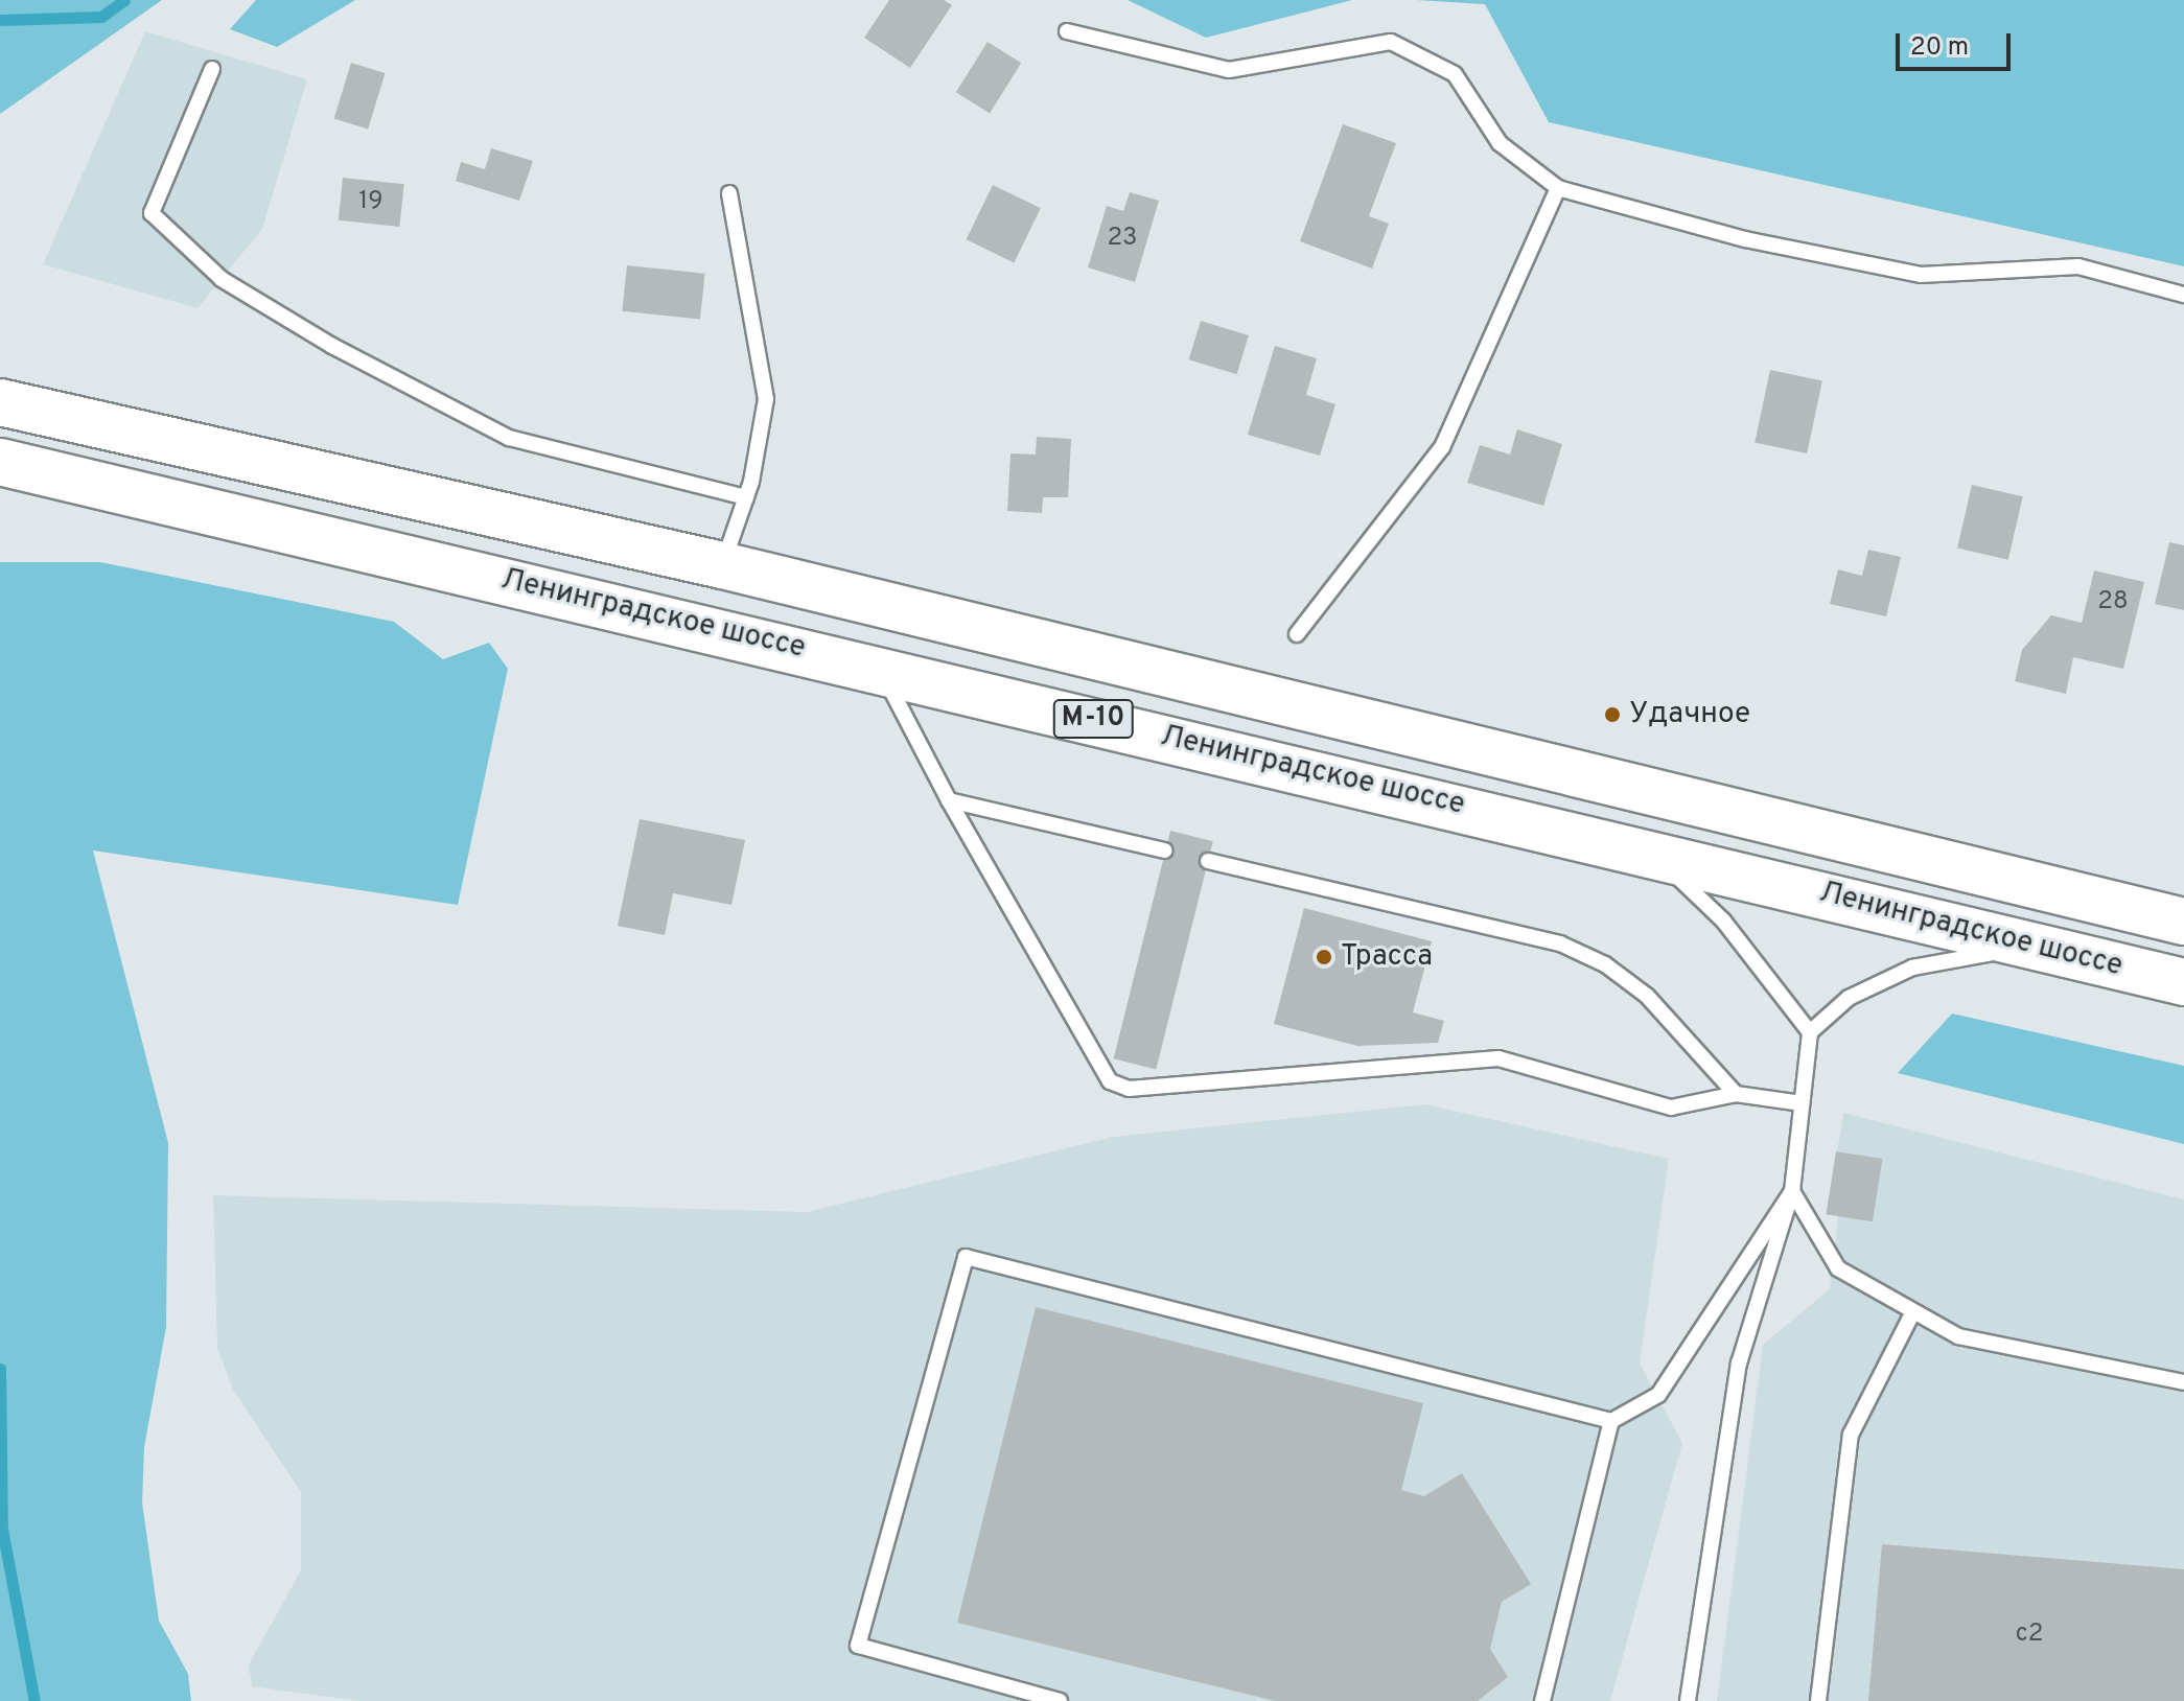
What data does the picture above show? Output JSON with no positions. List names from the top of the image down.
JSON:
{
  "streets": {
    "highway": ["Ленинградское шоссе", "М-10"]
  },
  "places": ["Удачное", "Трасса"],
  "house_numbers": [
    "19",
    "23",
    "28",
    "с2"
  ],
  "scale_bar": "20 m"
}
